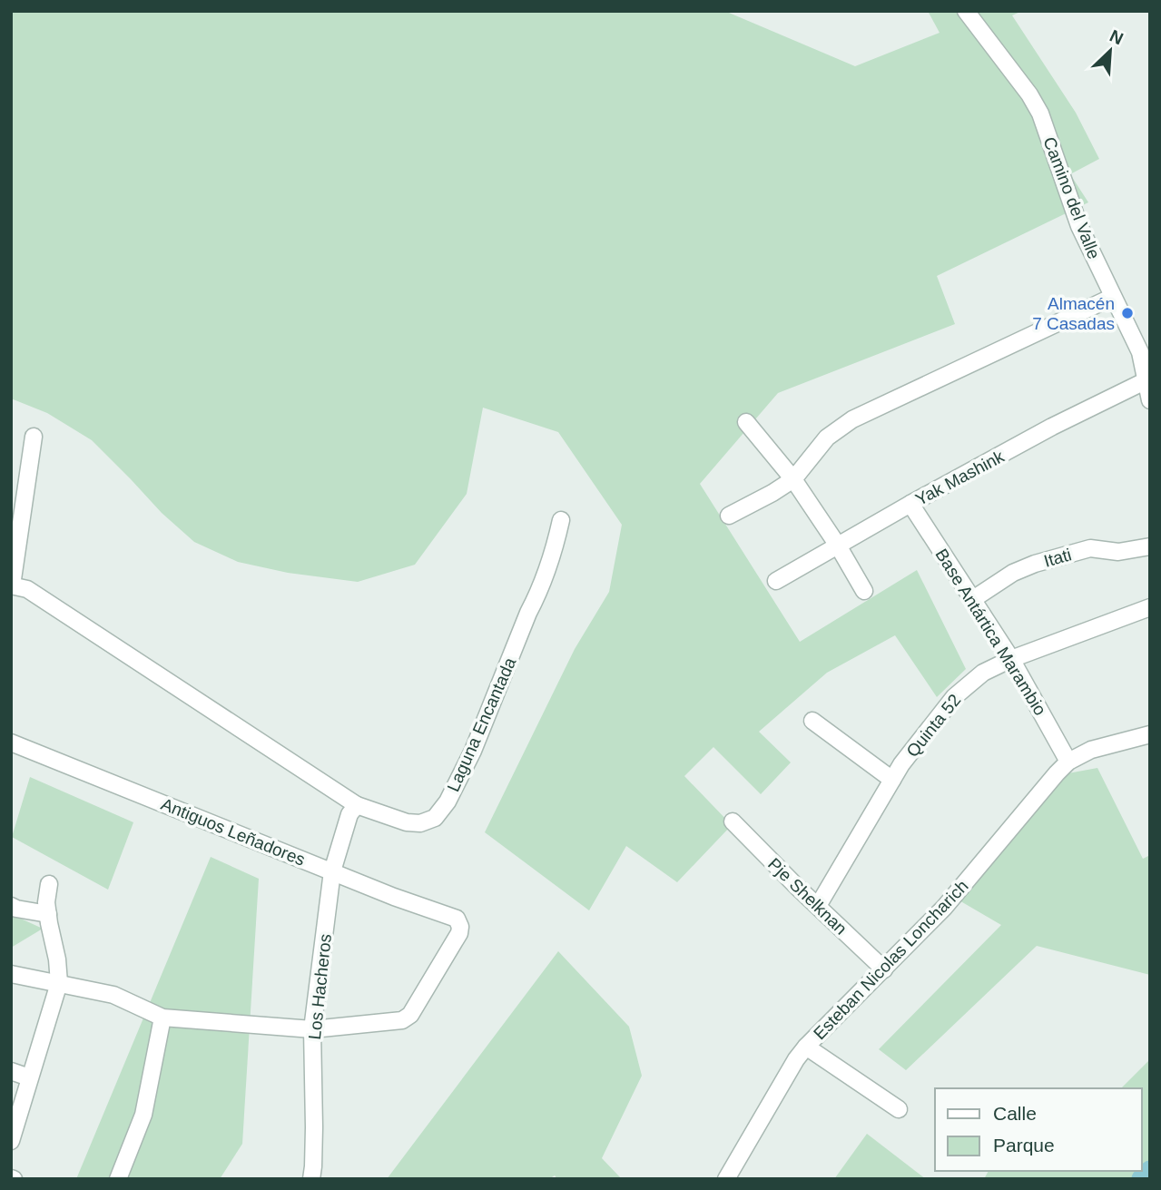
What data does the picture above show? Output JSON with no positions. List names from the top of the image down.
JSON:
{
  "streets": {
    "street": [
      "Camino del Valle",
      "Yak Mashink",
      "Itati",
      "Base Antártica Marambio",
      "Laguna Encantada",
      "Quinta 52",
      "Antiguos Leñadores",
      "Pje Shelknan",
      "Esteban Nicolas Loncharich",
      "Los Hacheros"
    ]
  },
  "crossings": [
    ["Camino del Valle", "Yak Mashink"],
    ["Yak Mashink", "Base Antártica Marambio"],
    ["Itati", "Base Antártica Marambio"],
    ["Base Antártica Marambio", "Quinta 52"],
    ["Base Antártica Marambio", "Esteban Nicolas Loncharich"],
    ["Quinta 52", "Pje Shelknan"],
    ["Antiguos Leñadores", "Los Hacheros"],
    ["Pje Shelknan", "Esteban Nicolas Loncharich"]
  ],
  "places": ["Almacén 7 Casadas"],
  "legend": ["Calle", "Parque"],
  "north": "top right"
}
